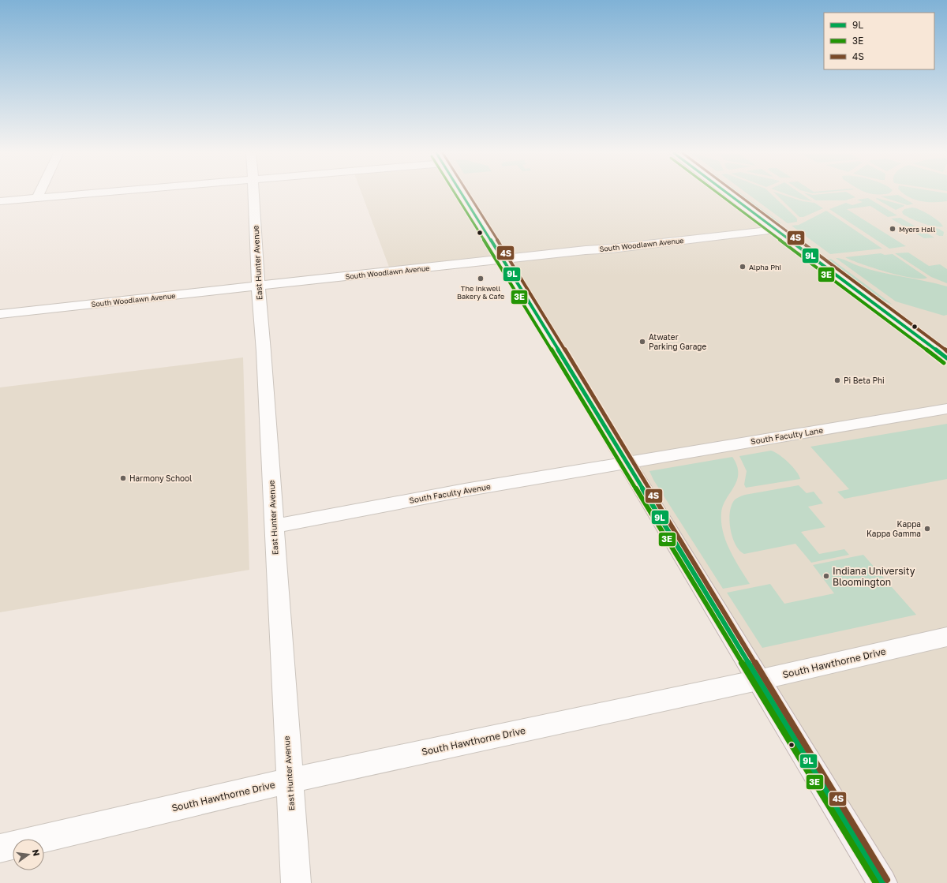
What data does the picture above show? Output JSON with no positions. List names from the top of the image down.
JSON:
{
  "streets": {
    "street": [
      "South Woodlawn Avenue",
      "East Hunter Avenue",
      "South Faculty Lane",
      "South Faculty Avenue",
      "South Hawthorne Drive"
    ]
  },
  "crossings": [
    ["South Woodlawn Avenue", "East Hunter Avenue"],
    ["East Hunter Avenue", "South Faculty Avenue"],
    ["East Hunter Avenue", "South Hawthorne Drive"],
    ["South Faculty Lane", "South Faculty Avenue"]
  ],
  "places": [
    "Myers Hall",
    "Alpha Phi",
    "The Inkwell Bakery & Cafe",
    "Atwater Parking Garage",
    "Pi Beta Phi",
    "Harmony School",
    "Kappa Kappa Gamma",
    "Indiana University Bloomington"
  ],
  "lines": ["transit line 9L", "transit line 3E", "transit line 4S"],
  "legend": ["9L", "3E", "4S"],
  "north": "right"
}
